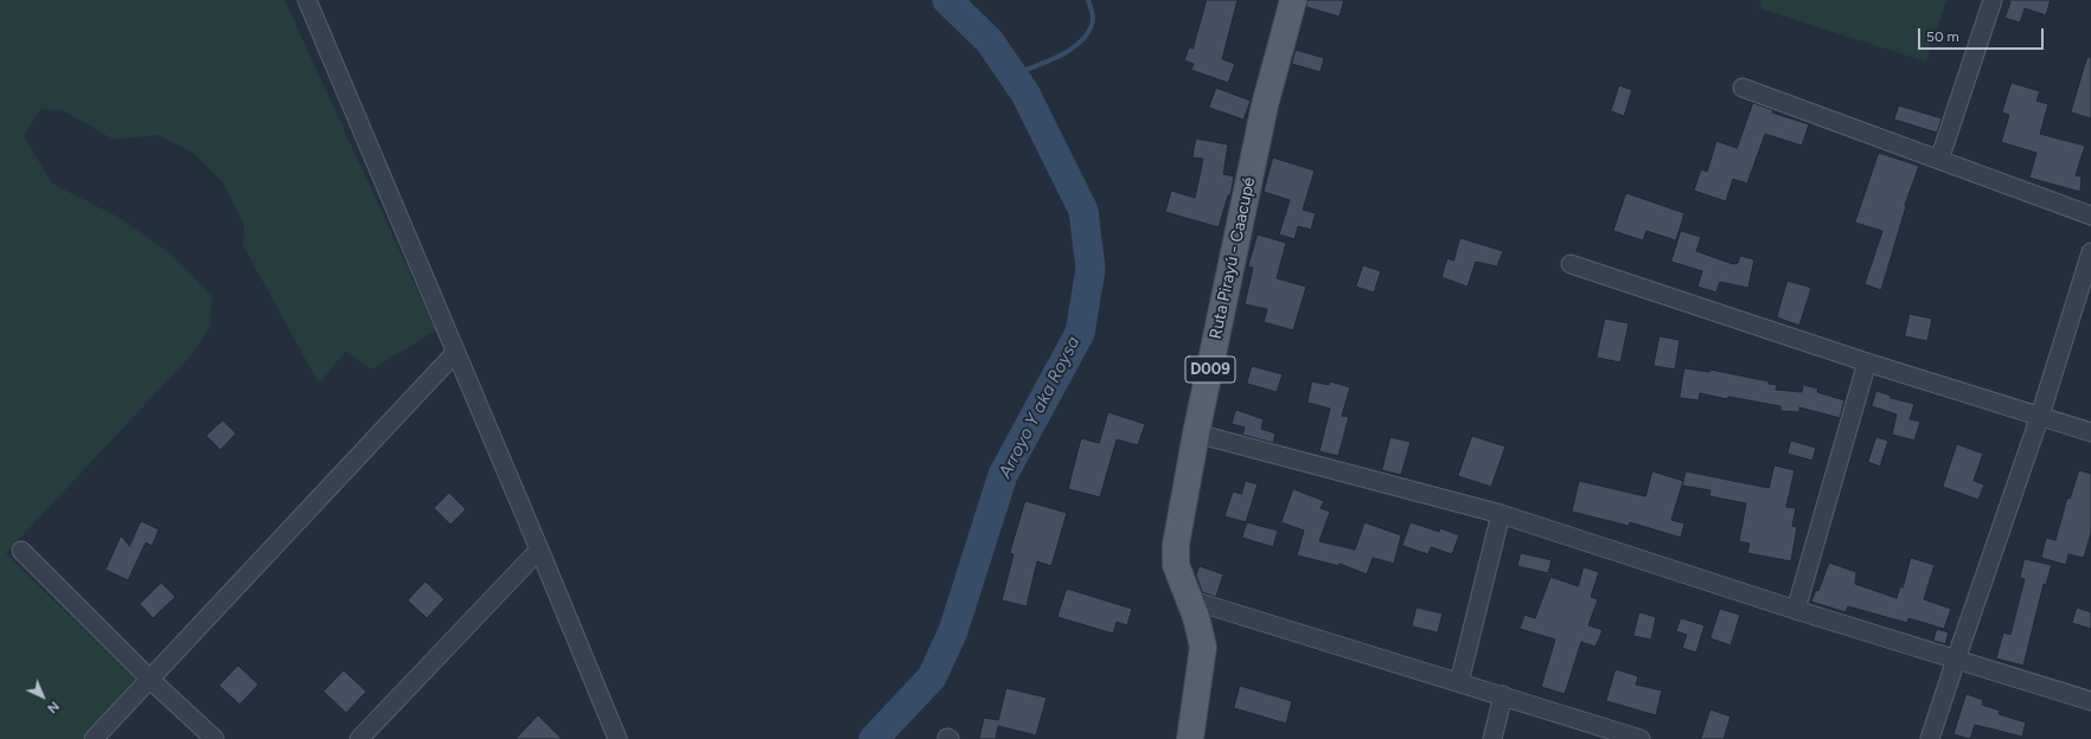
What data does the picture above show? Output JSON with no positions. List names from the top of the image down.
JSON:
{
  "streets": {
    "main road": ["Ruta Pirayú - Caacupé", "D009"]
  },
  "water": ["Arroyo Y aka Roysa"],
  "scale_bar": "50 m",
  "north": "bottom right"
}
